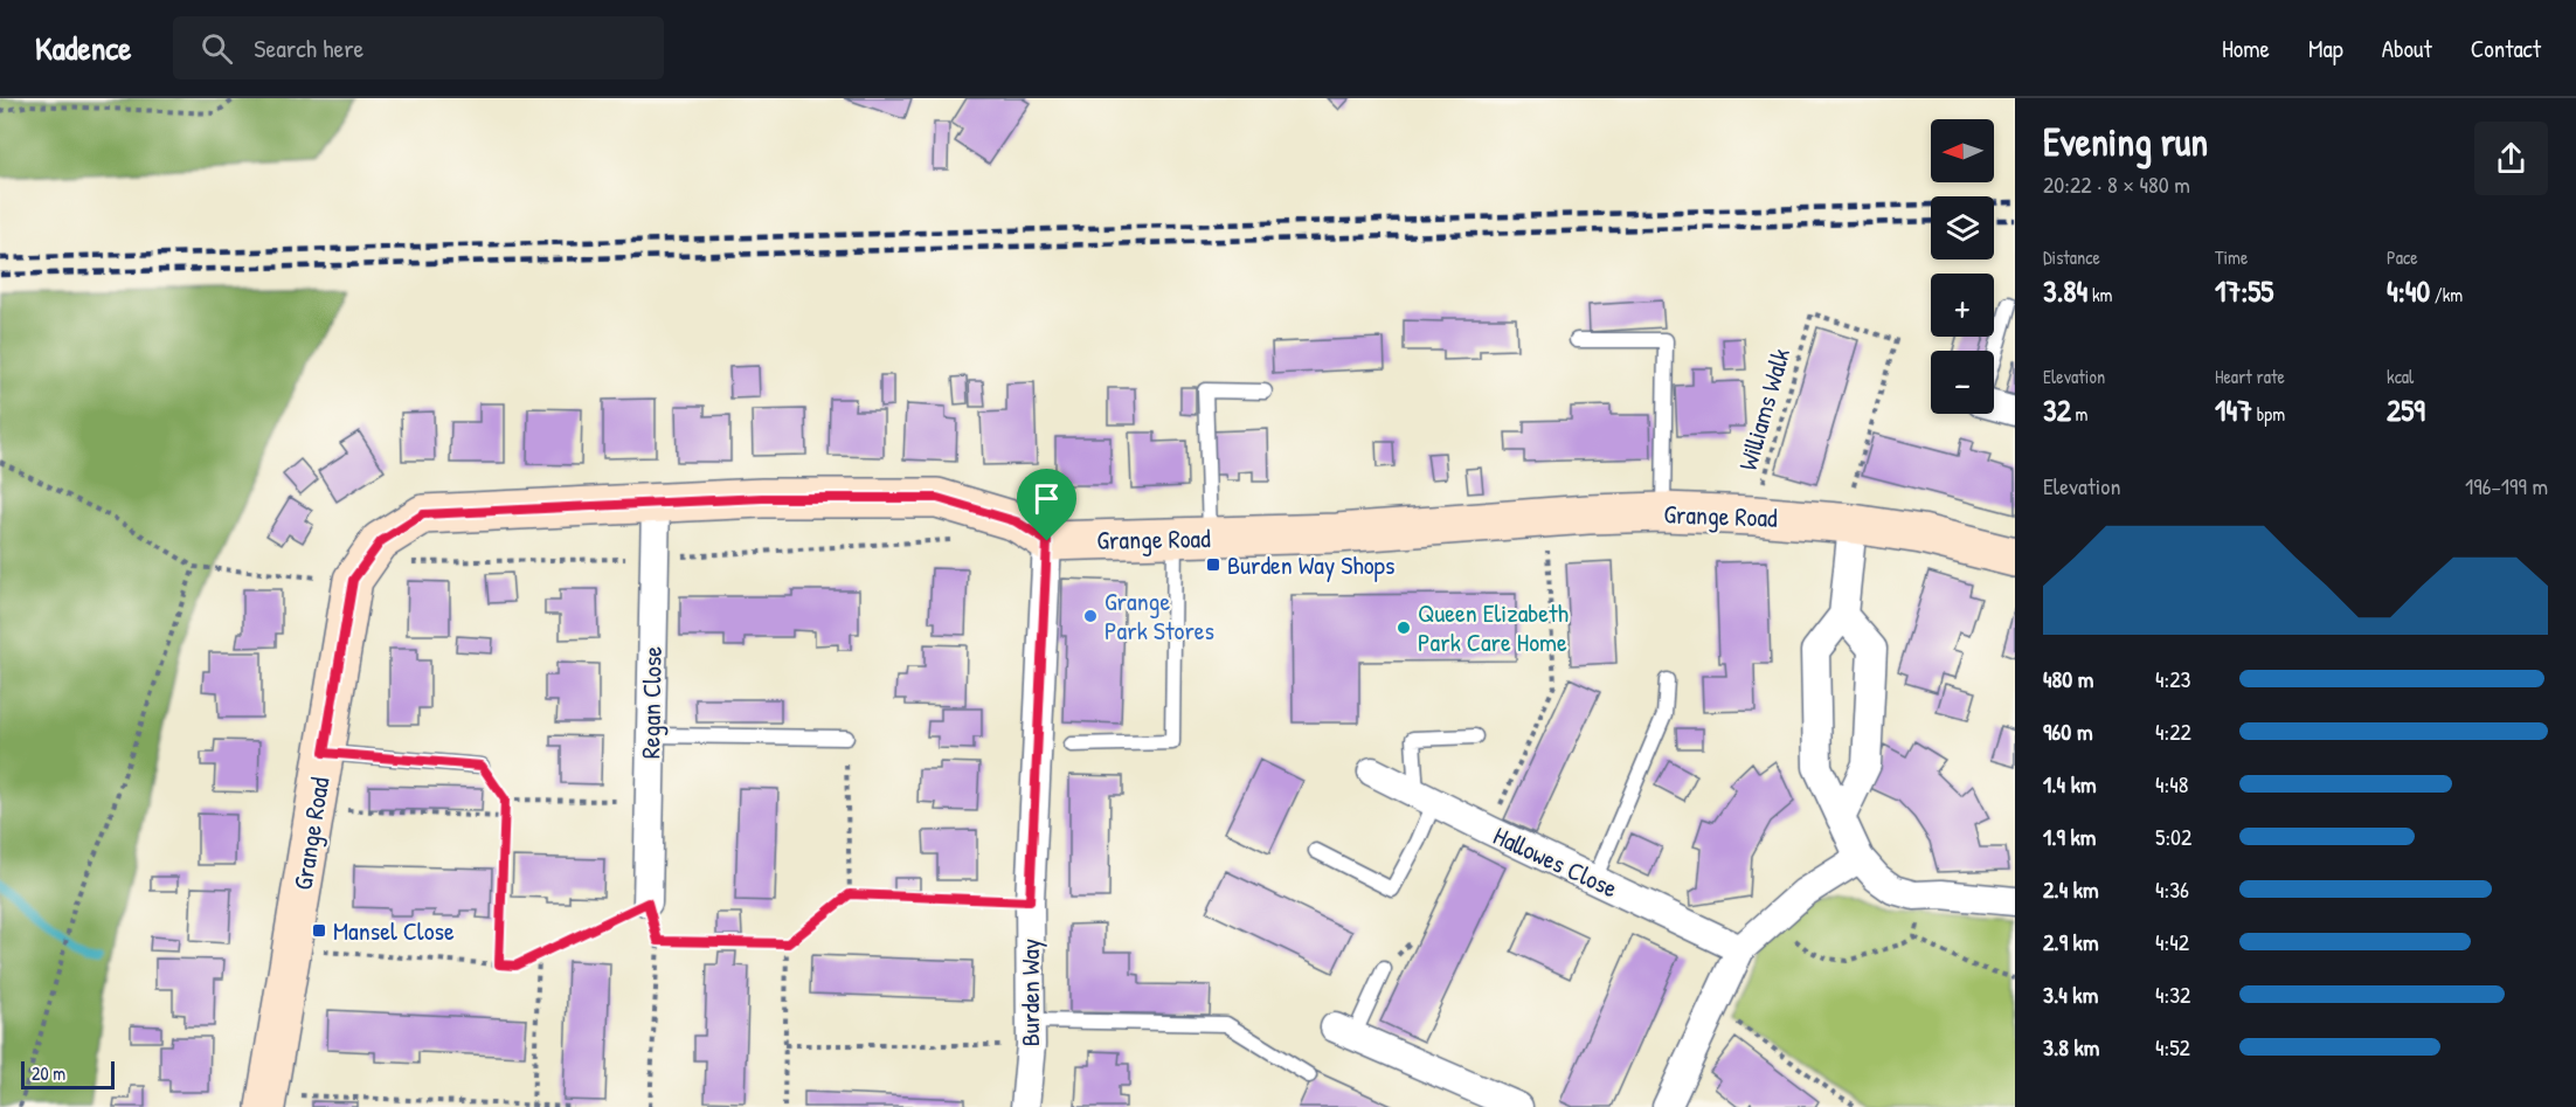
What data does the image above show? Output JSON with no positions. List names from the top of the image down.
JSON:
{
  "streets": {
    "street": [
      "Grange Road",
      "Regan Close",
      "Hallowes Close",
      "Burden Way"
    ],
    "path": ["Williams Walk"]
  },
  "crossings": [
    ["Williams Walk", "Grange Road"],
    ["Grange Road", "Regan Close"],
    ["Grange Road", "Burden Way"]
  ],
  "places": {
    "transit": ["Burden Way Shops", "Mansel Close"],
    "other": ["Grange Park Stores", "Queen Elizabeth Park Care Home"]
  },
  "scale_bar": "20 m",
  "north": "left",
  "page": {
    "header": "Kadence",
    "search": "Search here",
    "nav": [
      "Home",
      "Map",
      "About",
      "Contact"
    ],
    "heading": ["Evening run", "20:22 · 8 × 480 m"],
    "map_buttons": ["+", "−"],
    "stats": [
      ["Distance", "3.84 km"],
      ["Time", "17:55"],
      ["Pace", "4:40 /km"],
      ["Elevation", "32 m"],
      ["Heart rate", "147 bpm"],
      ["kcal", "259"]
    ],
    "chart": ["Elevation", "196–199 m"],
    "list": [
      {
        "name": "480 m",
        "note": "4:23"
      },
      {
        "name": "960 m",
        "note": "4:22"
      },
      {
        "name": "1.4 km",
        "note": "4:48"
      },
      {
        "name": "1.9 km",
        "note": "5:02"
      },
      {
        "name": "2.4 km",
        "note": "4:36"
      },
      {
        "name": "2.9 km",
        "note": "4:42"
      },
      {
        "name": "3.4 km",
        "note": "4:32"
      },
      {
        "name": "3.8 km",
        "note": "4:52"
      }
    ],
    "scale": "20 m"
  }
}
